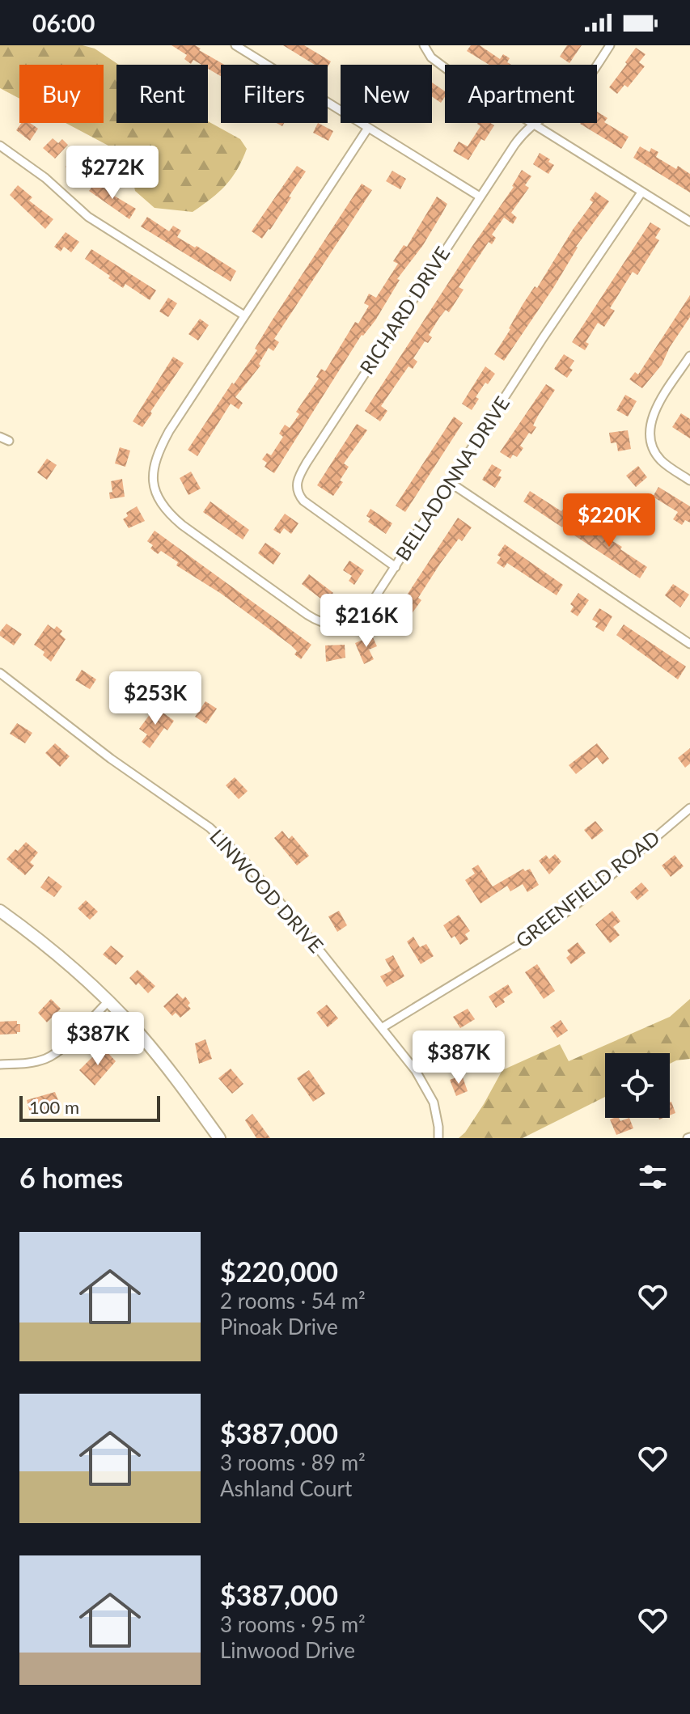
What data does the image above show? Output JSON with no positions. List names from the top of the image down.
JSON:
{
  "streets": {
    "street": [
      "RICHARD DRIVE",
      "BELLADONNA DRIVE",
      "GREENFIELD ROAD",
      "LINWOOD DRIVE"
    ]
  },
  "crossings": [
    ["RICHARD DRIVE", "BELLADONNA DRIVE"],
    ["GREENFIELD ROAD", "LINWOOD DRIVE"]
  ],
  "scale_bar": "100 m",
  "page": {
    "status": "06:00",
    "chip": [
      "Buy",
      "Rent",
      "Filters",
      "New",
      "Apartment"
    ],
    "price": [
      "$272K",
      "$220K",
      "$216K",
      "$253K",
      "$387K",
      "$387K"
    ],
    "scale": "100 m",
    "heading": "6 homes",
    "list": [
      {
        "name": "$220,000",
        "note": "2 rooms · 54 m² · Pinoak Drive"
      },
      {
        "name": "$387,000",
        "note": "3 rooms · 89 m² · Ashland Court"
      },
      {
        "name": "$387,000",
        "note": "3 rooms · 95 m² · Linwood Drive"
      }
    ]
  }
}
